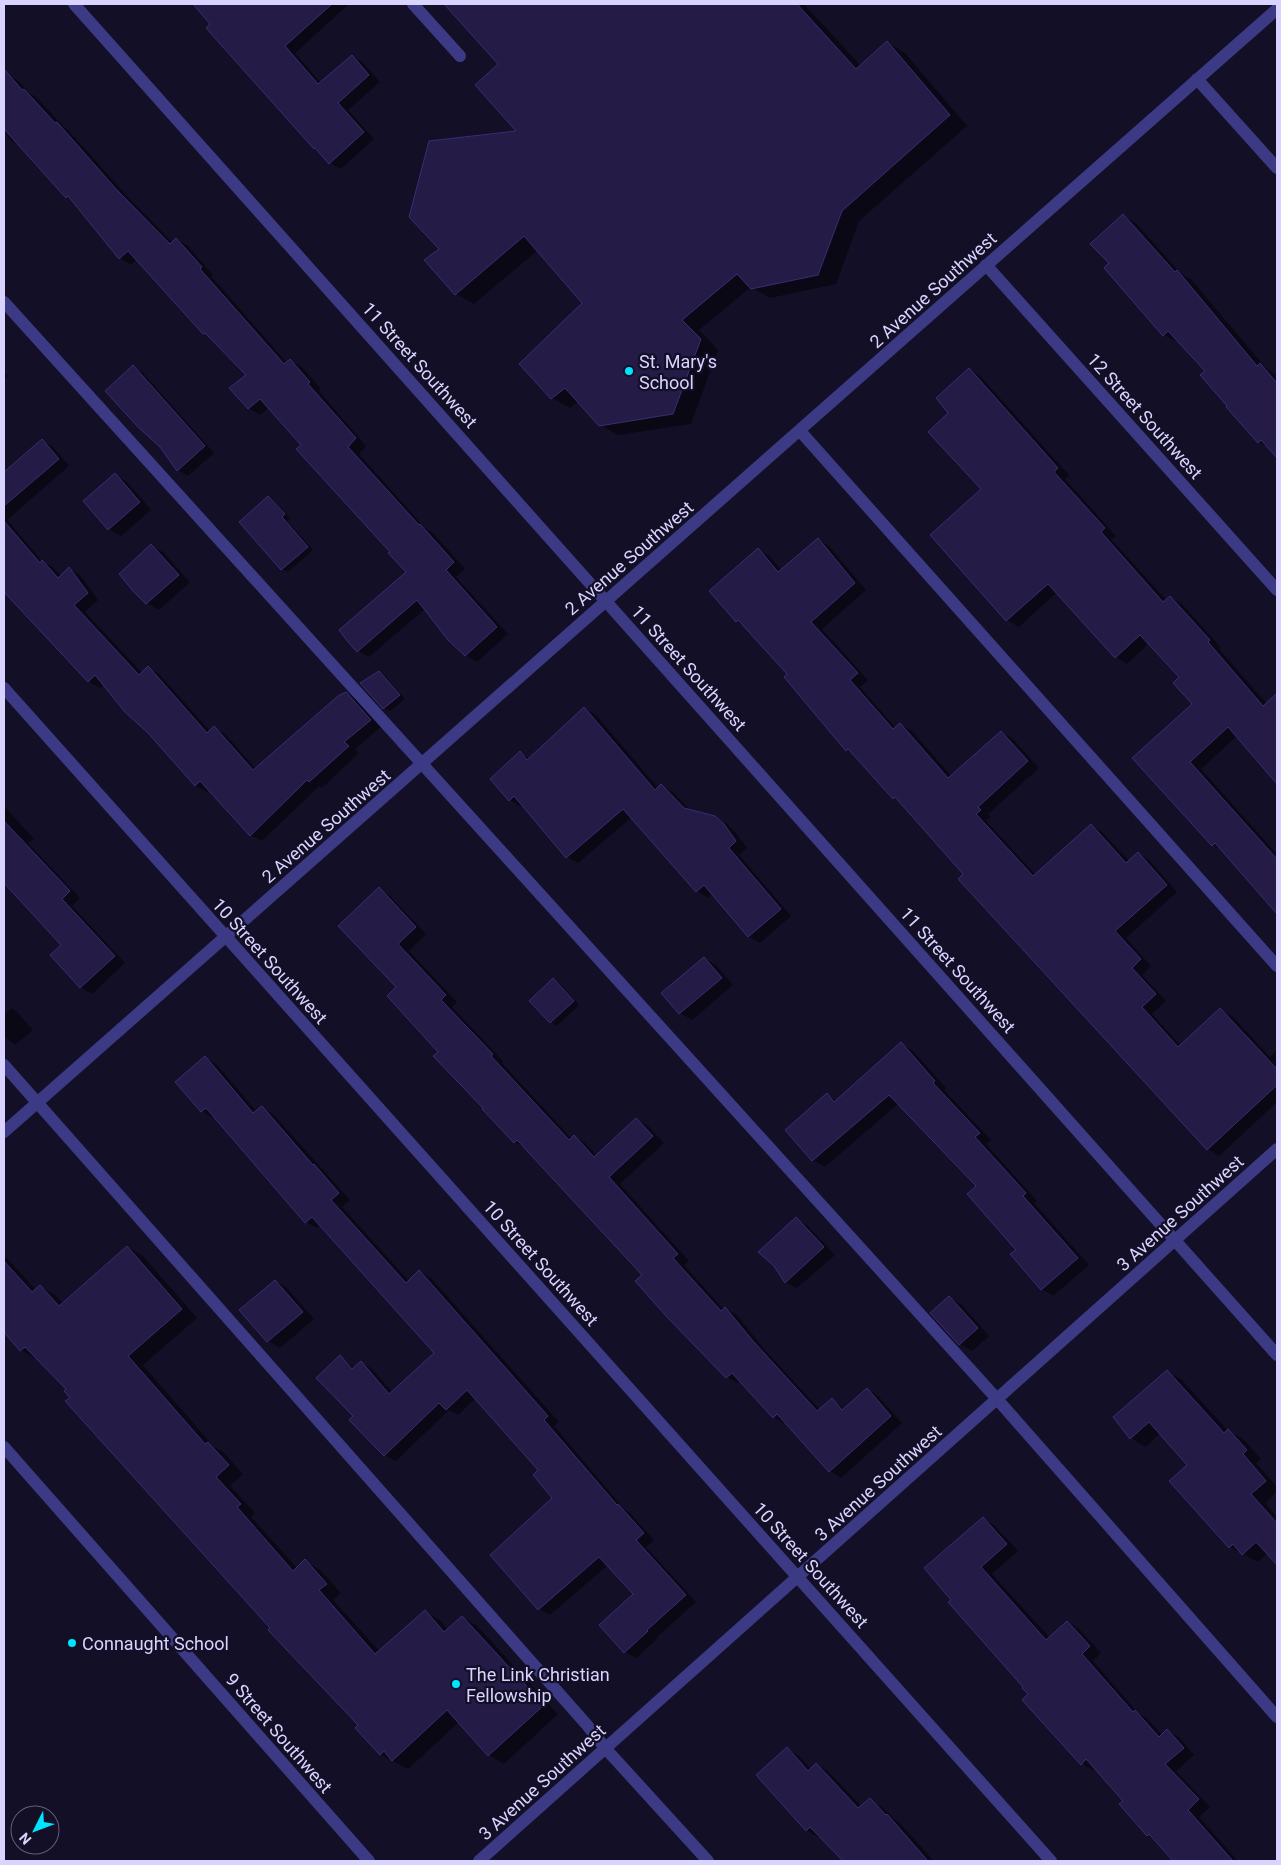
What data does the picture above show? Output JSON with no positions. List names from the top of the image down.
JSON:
{
  "streets": {
    "street": [
      "2 Avenue Southwest",
      "11 Street Southwest",
      "12 Street Southwest",
      "10 Street Southwest",
      "3 Avenue Southwest",
      "9 Street Southwest"
    ]
  },
  "crossings": [
    ["2 Avenue Southwest", "11 Street Southwest"],
    ["2 Avenue Southwest", "12 Street Southwest"],
    ["2 Avenue Southwest", "10 Street Southwest"],
    ["11 Street Southwest", "3 Avenue Southwest"],
    ["10 Street Southwest", "3 Avenue Southwest"]
  ],
  "places": ["St. Mary's School", "Connaught School", "The Link Christian Fellowship"],
  "north": "bottom left"
}
